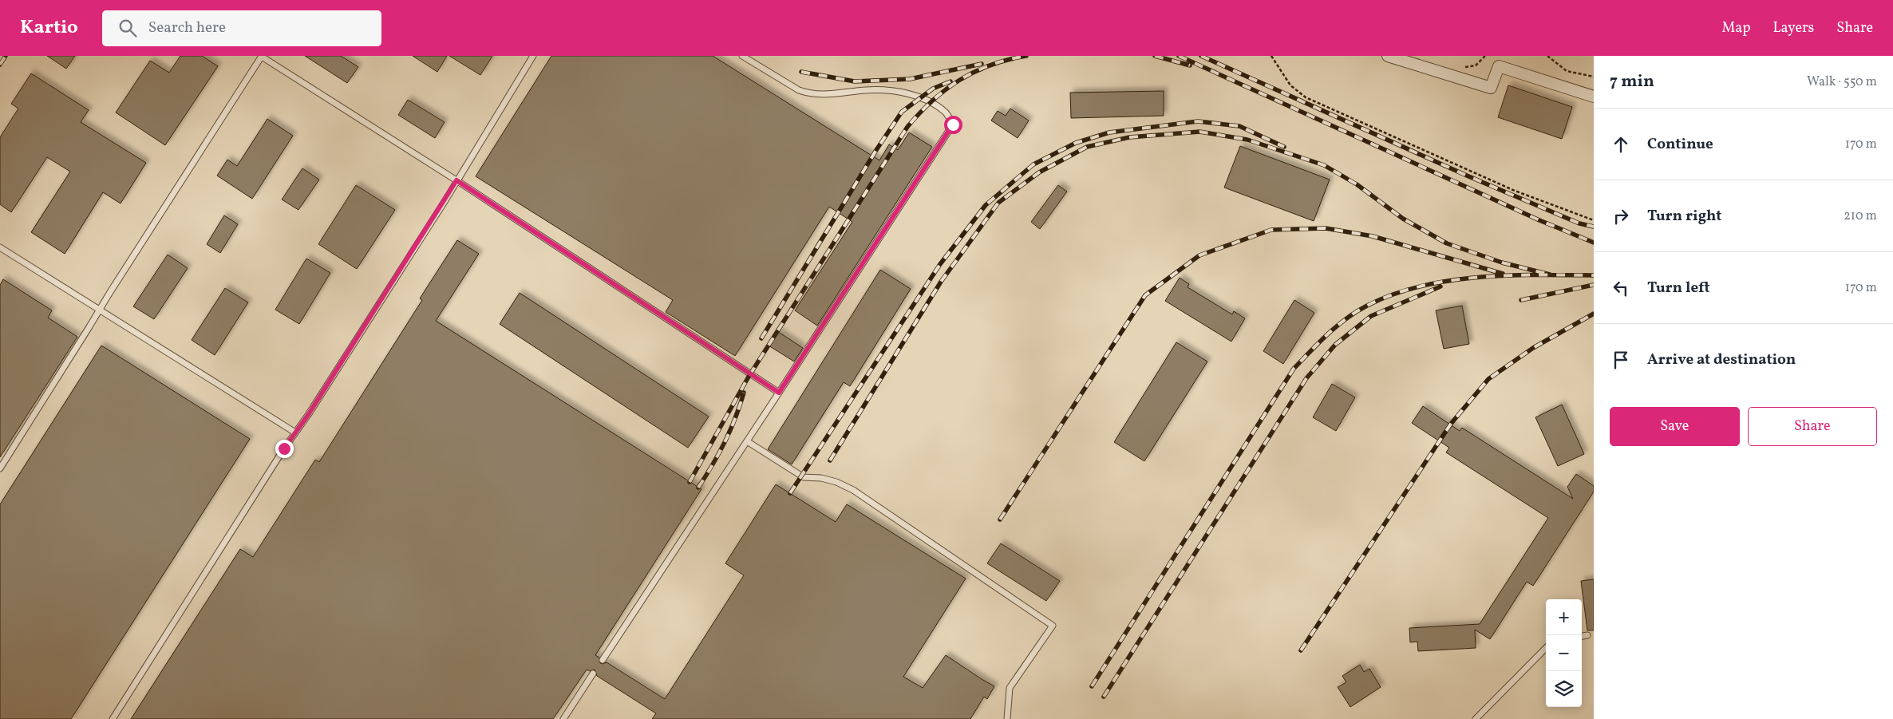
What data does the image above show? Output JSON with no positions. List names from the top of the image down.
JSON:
{
  "page": {
    "header": "Kartio",
    "search": "Search here",
    "nav": ["Map", "Layers", "Share"],
    "heading": ["7 min", "Walk · 550 m"],
    "list": [
      ["Continue", "170 m"],
      ["Turn right", "210 m"],
      ["Turn left", "170 m"],
      "Arrive at destination"
    ],
    "buttons": ["Save", "Share"],
    "map_buttons": ["+", "−"]
  }
}
